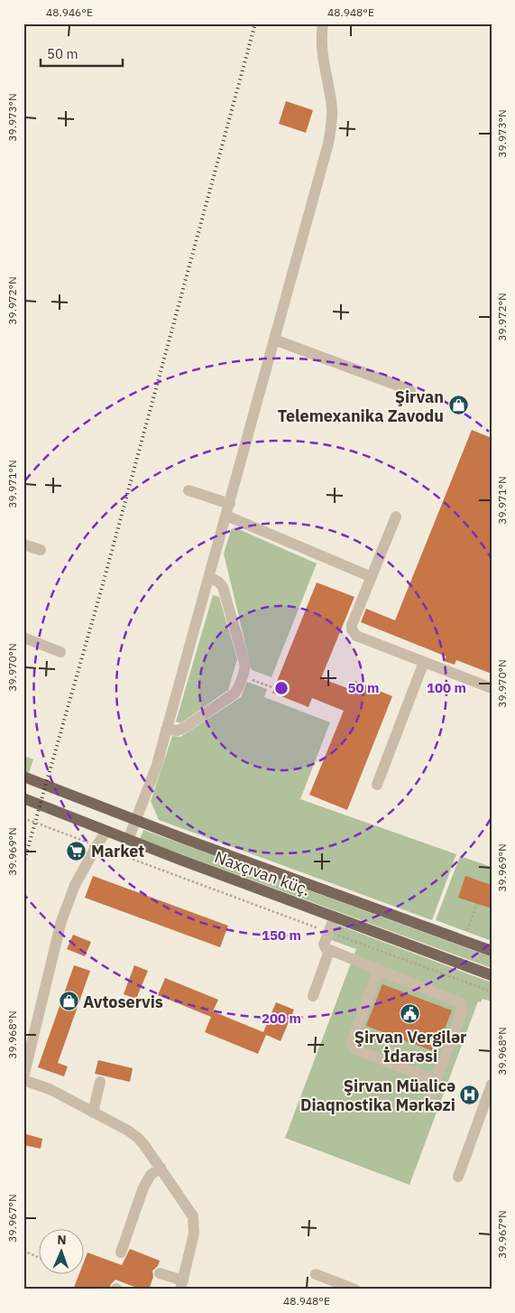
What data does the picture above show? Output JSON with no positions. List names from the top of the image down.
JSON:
{
  "streets": {
    "main road": ["Naxçıvan küç."]
  },
  "places": {
    "shop": ["Şirvan Telemexanika Zavodu", "Avtoservis"],
    "supermarket": ["Market"],
    "public building": ["Şirvan Vergilər İdarəsi"],
    "hospital": ["Şirvan Müalicə Diaqnostika Mərkəzi"]
  },
  "scale_bar": "50 m",
  "north": "top",
  "coordinates": [
    "48.946°E",
    "48.948°E",
    "39.973°N",
    "39.972°N",
    "39.971°N",
    "39.970°N",
    "39.969°N",
    "39.968°N",
    "39.967°N"
  ],
  "rings": [
    "50 m",
    "100 m",
    "150 m",
    "200 m"
  ]
}
